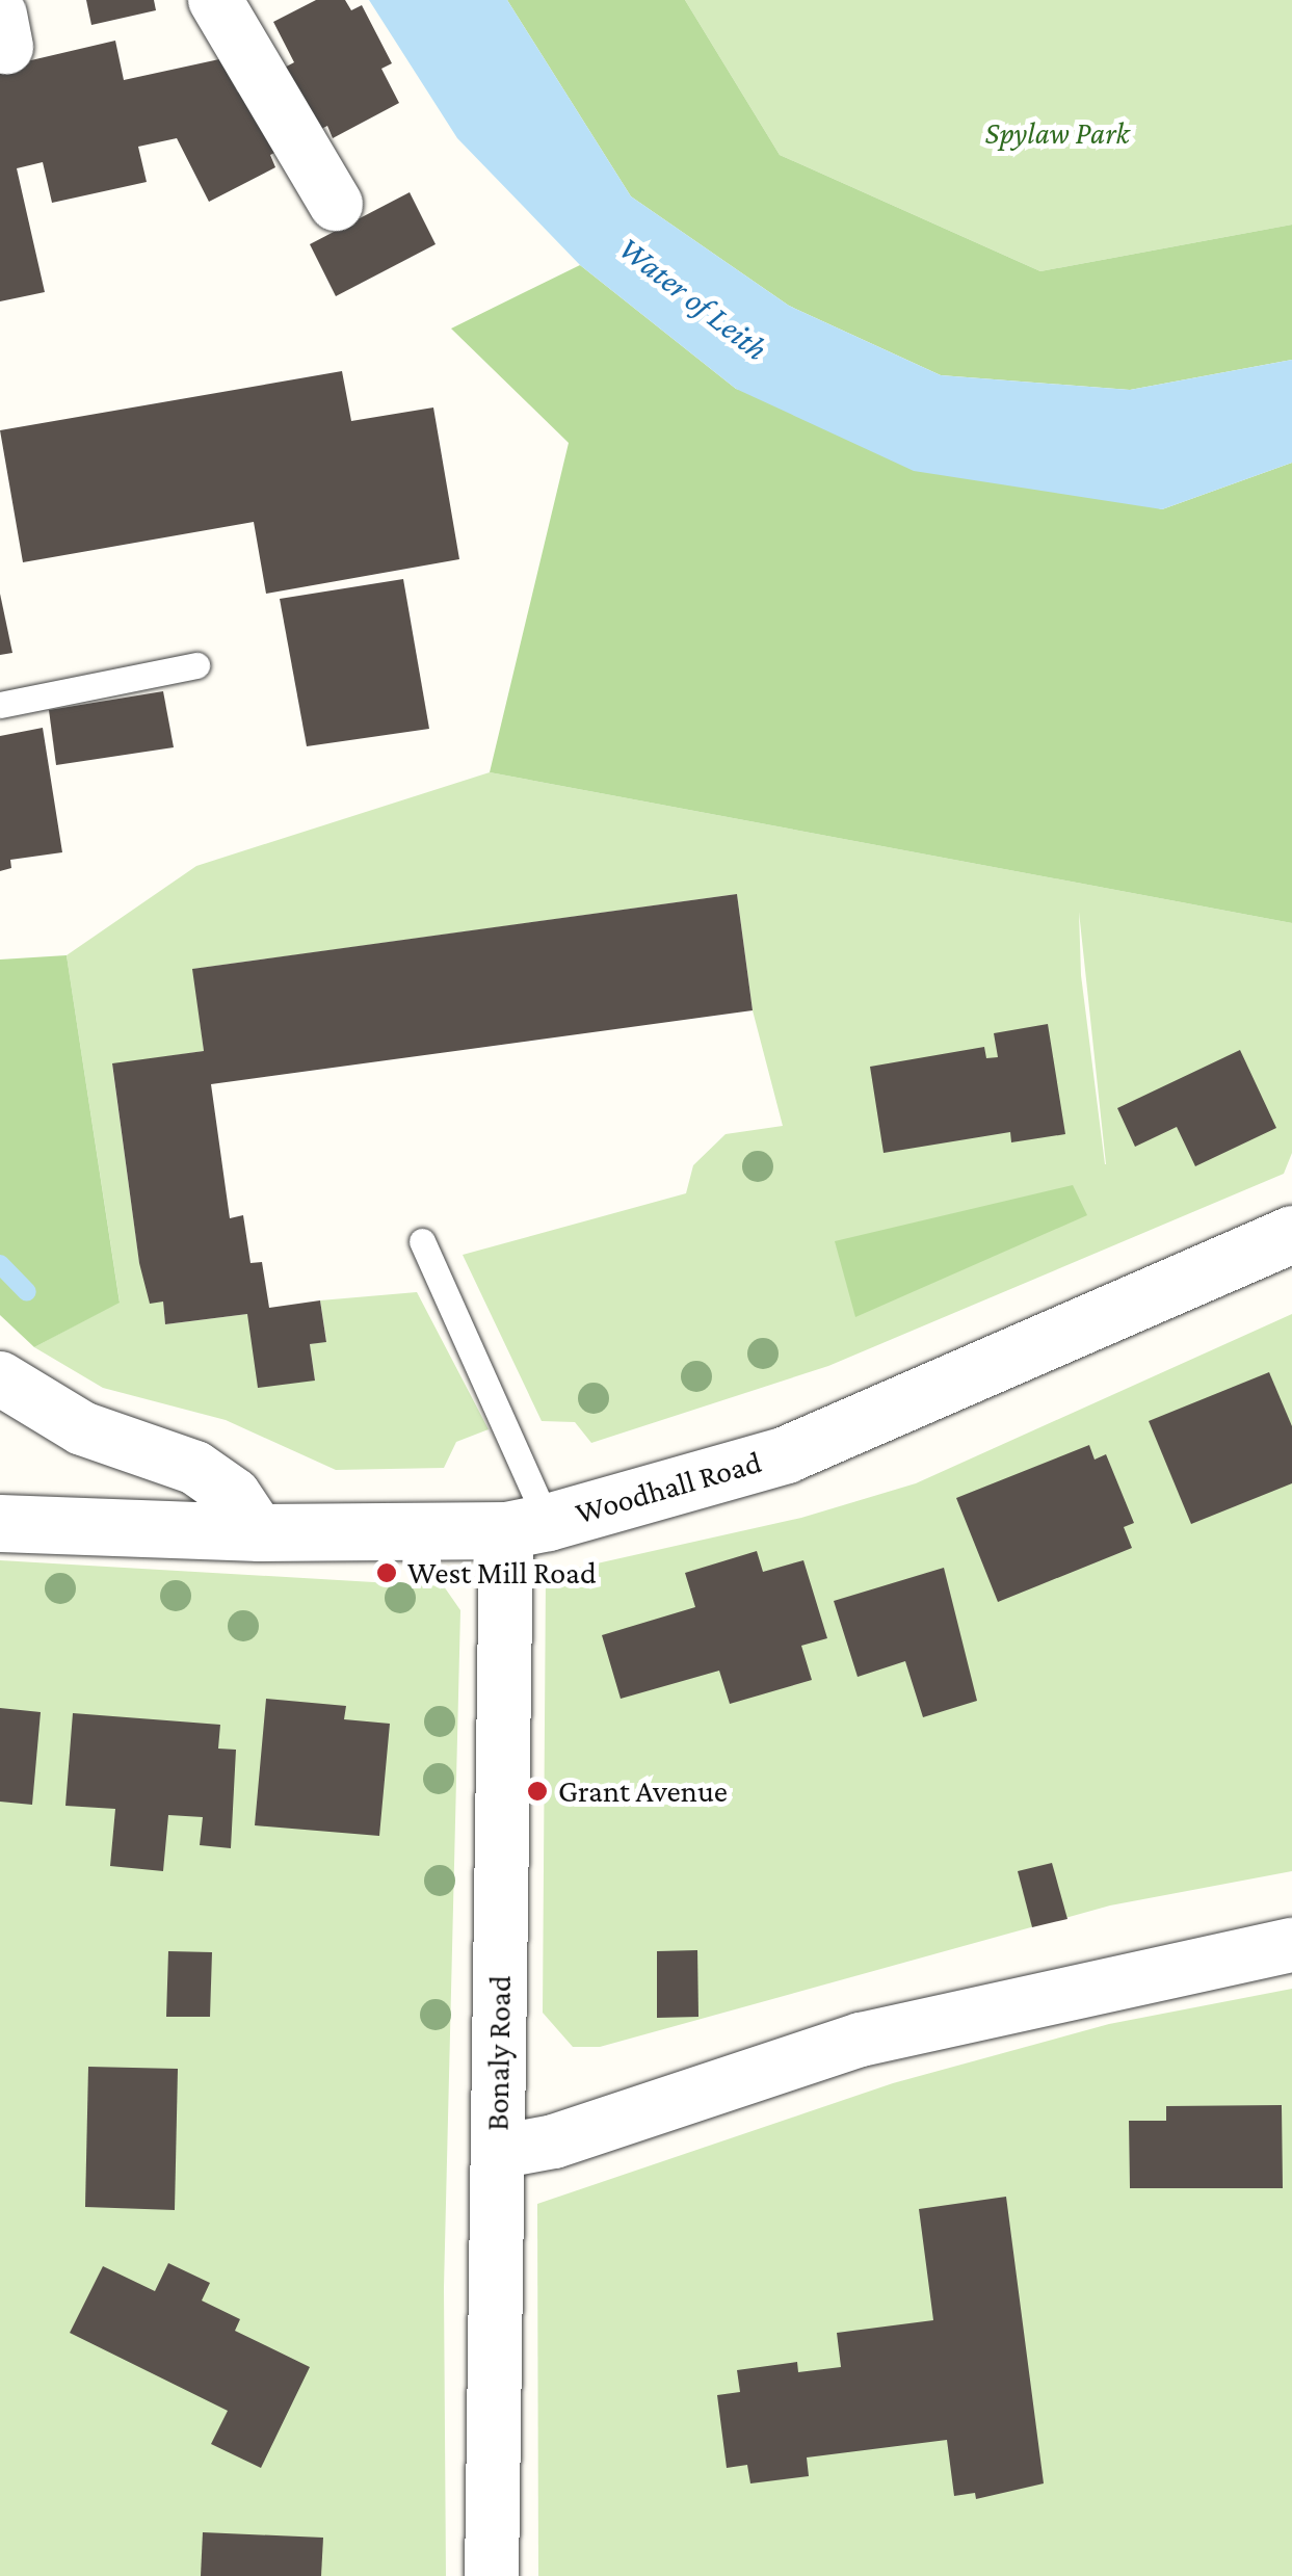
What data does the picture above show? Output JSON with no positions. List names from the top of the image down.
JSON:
{
  "streets": {
    "street": ["Woodhall Road", "Bonaly Road"]
  },
  "crossings": [
    ["Woodhall Road", "Bonaly Road"]
  ],
  "water": ["Water of Leith"],
  "parks": ["Spylaw Park"],
  "places": ["West Mill Road", "Grant Avenue"]
}
